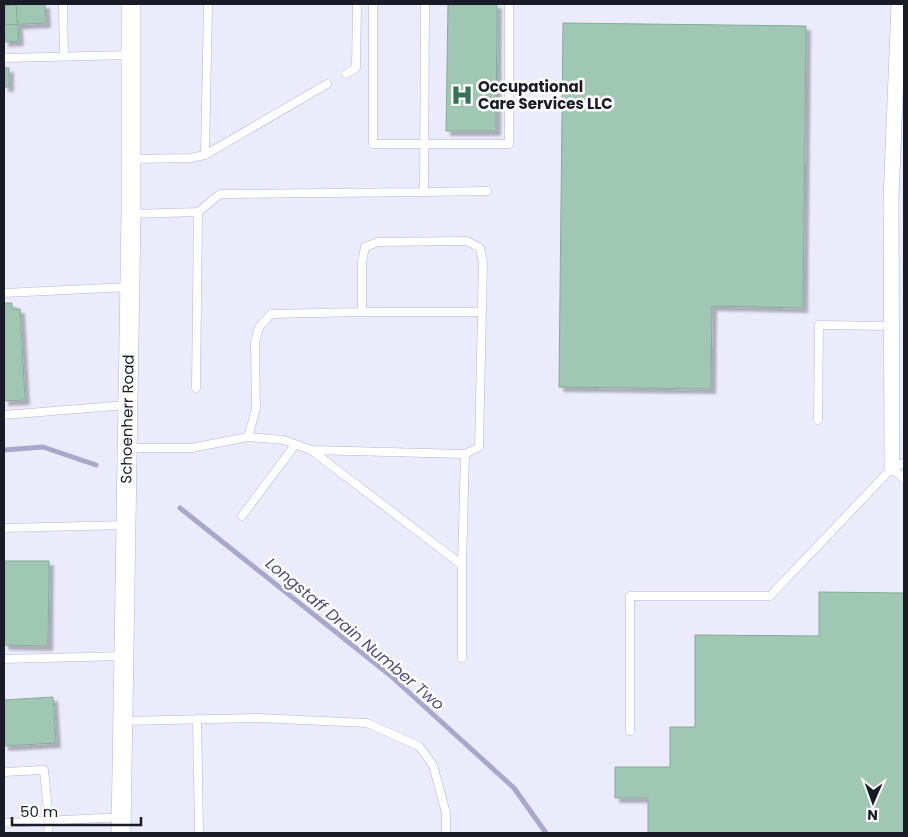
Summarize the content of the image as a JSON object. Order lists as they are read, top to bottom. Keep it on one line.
{"streets":{"street":["Schoenherr Road"]},"water":["Longstaff Drain Number Two"],"places":{"hospital":["Occupational Care Services LLC"]},"scale_bar":"50 m","north":"bottom"}
